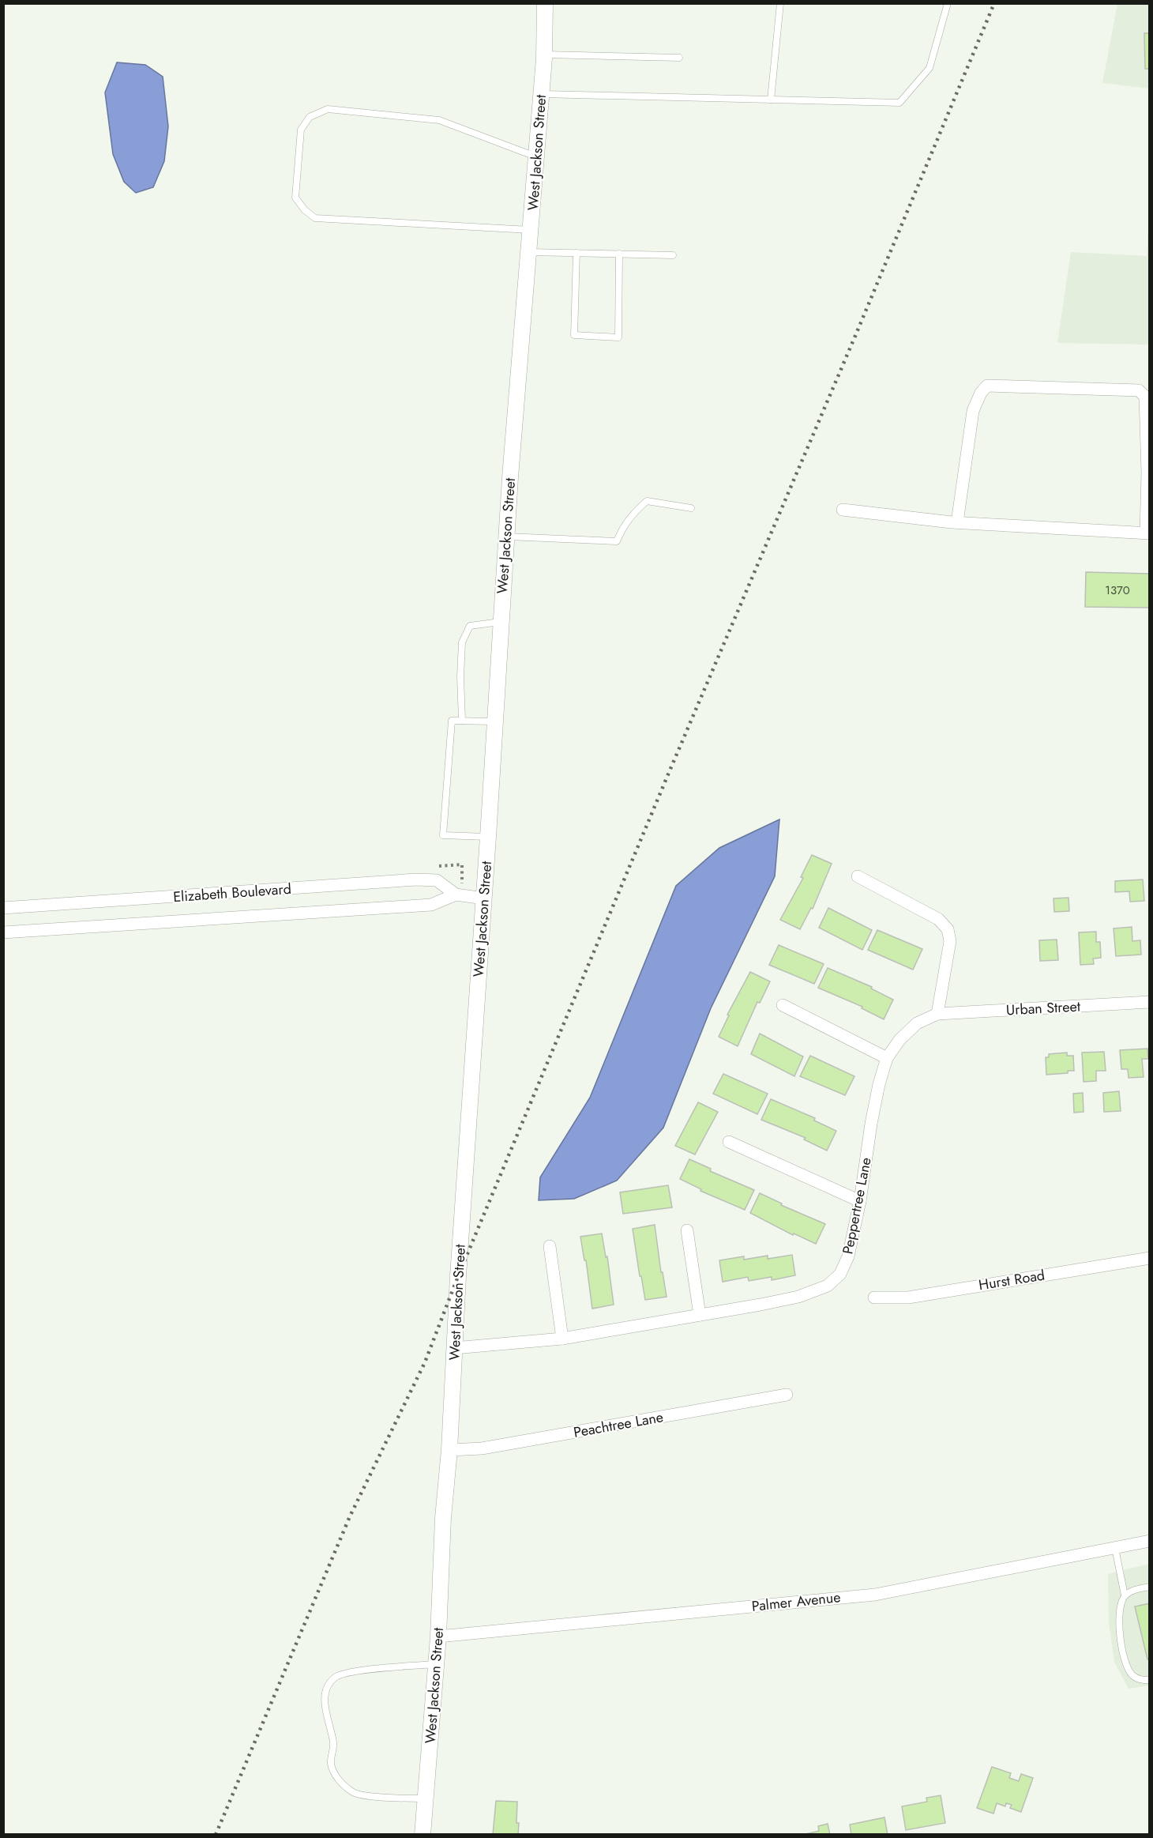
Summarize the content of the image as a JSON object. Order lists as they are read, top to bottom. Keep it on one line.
{"streets":{"street":["West Jackson Street","Elizabeth Boulevard","Urban Street","Peppertree Lane","Hurst Road","Peachtree Lane","Palmer Avenue"]},"crossings":[["West Jackson Street","Elizabeth Boulevard"],["West Jackson Street","Peppertree Lane"],["West Jackson Street","Peachtree Lane"],["West Jackson Street","Palmer Avenue"],["Urban Street","Peppertree Lane"]],"house_numbers":["1370"]}
